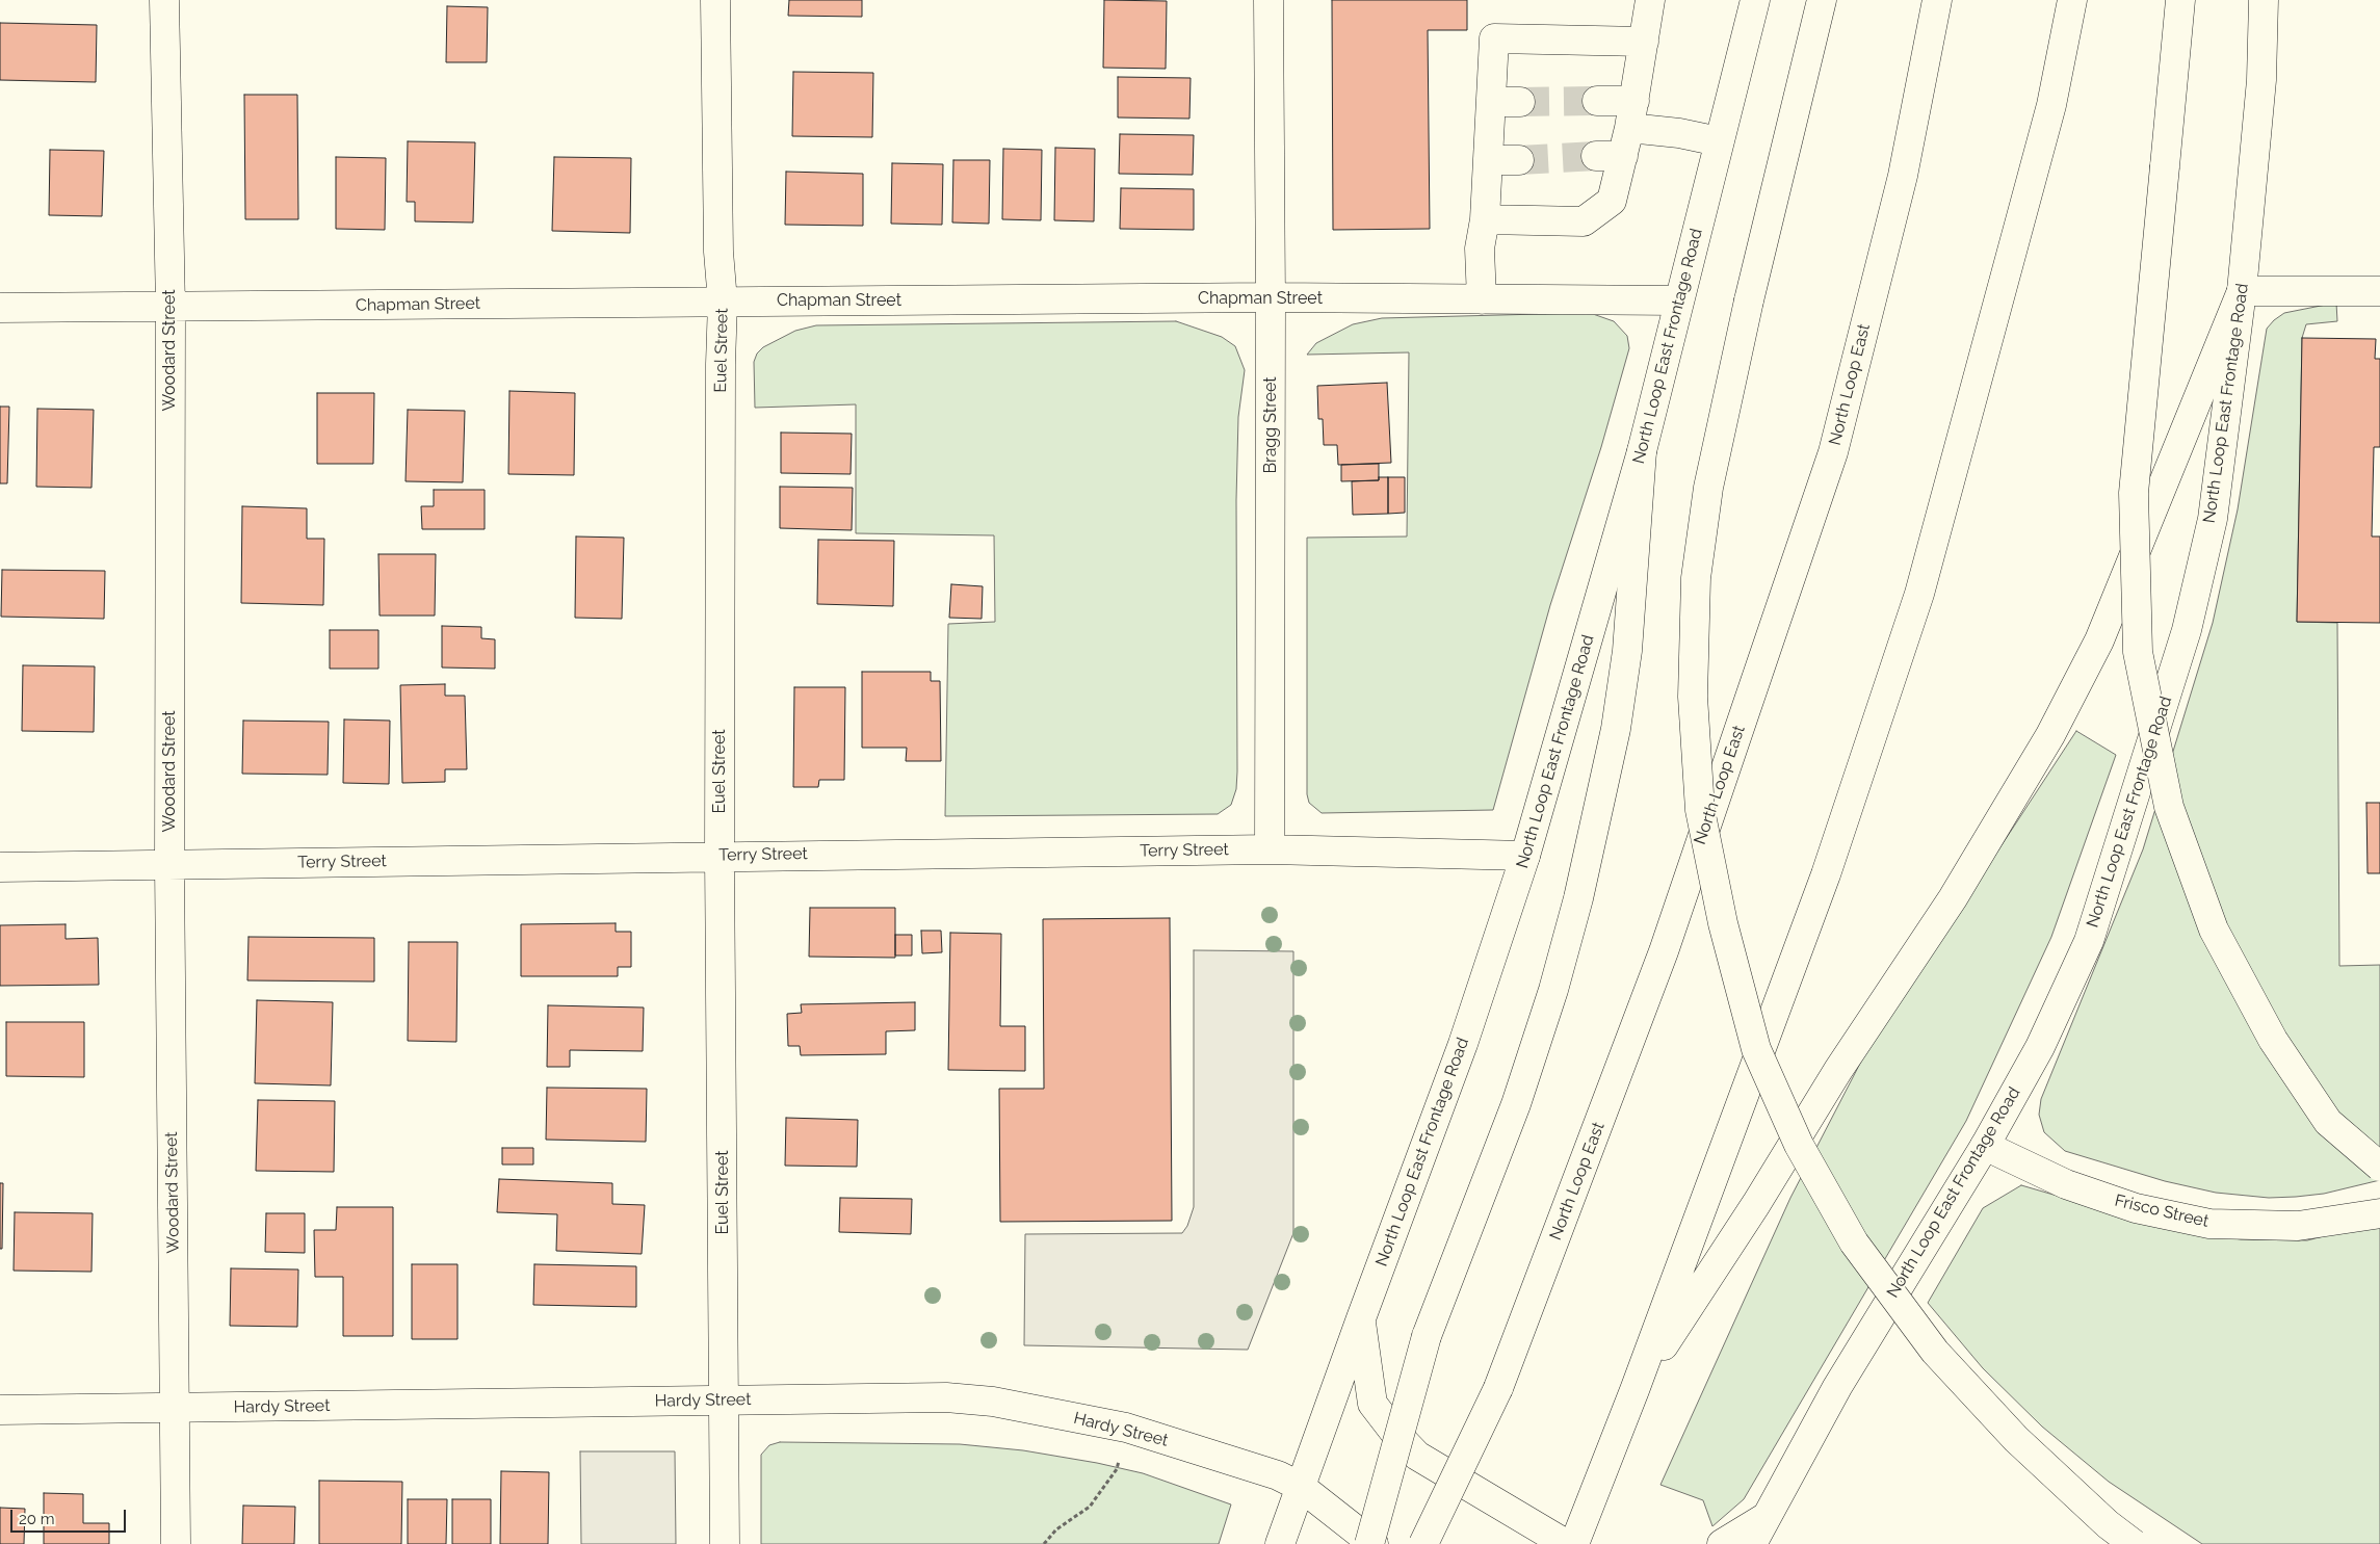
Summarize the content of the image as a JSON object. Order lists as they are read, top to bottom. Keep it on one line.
{"streets":{"main road":["Chapman Street","North Loop East Frontage Road","Woodard Street","Euel Street","North Loop East","Bragg Street","Terry Street","Frisco Street","Hardy Street"]},"crossings":[["Chapman Street","North Loop East Frontage Road"],["Chapman Street","Woodard Street"],["Chapman Street","Euel Street"],["Chapman Street","Bragg Street"],["North Loop East Frontage Road","Terry Street"],["North Loop East Frontage Road","Frisco Street"],["North Loop East Frontage Road","Hardy Street"],["Woodard Street","Terry Street"],["Woodard Street","Hardy Street"],["Euel Street","Terry Street"],["Euel Street","Hardy Street"],["Bragg Street","Terry Street"]],"scale_bar":"20 m"}
